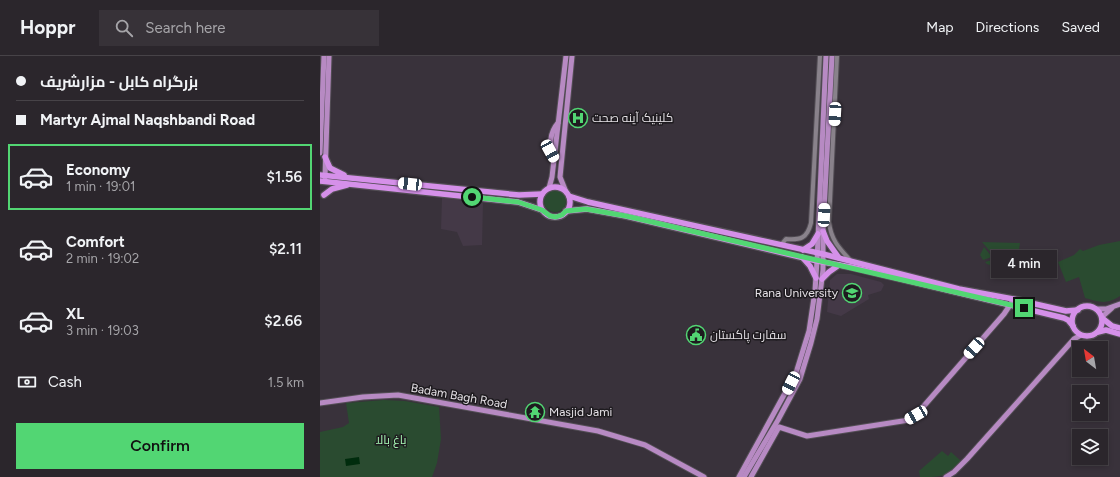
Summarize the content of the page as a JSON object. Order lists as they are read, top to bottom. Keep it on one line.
{"streets":{"main road":["Badam Bagh Road"]},"parks":["باغ بالا"],"places":{"hospital":["کلینیک آینه صحت"],"school or university":["Rana University"],"public building":["سفارت پاکستان"],"temple":["Masjid Jami"]},"north":"top left","page":{"header":"Hoppr","search":"Search here","nav":["Map","Directions","Saved"],"banner":["بزرگراه کابل - مزارشریف","Martyr Ajmal Naqshbandi Road"],"list":[{"name":"Economy","note":"1 min · 19:01","value":"$1.56"},{"name":"Comfort","note":"2 min · 19:02","value":"$2.11"},{"name":"XL","note":"3 min · 19:03","value":"$2.66"}],"bubble":"4 min","pay":["Cash","1.5 km"],"buttons":"Confirm"}}
